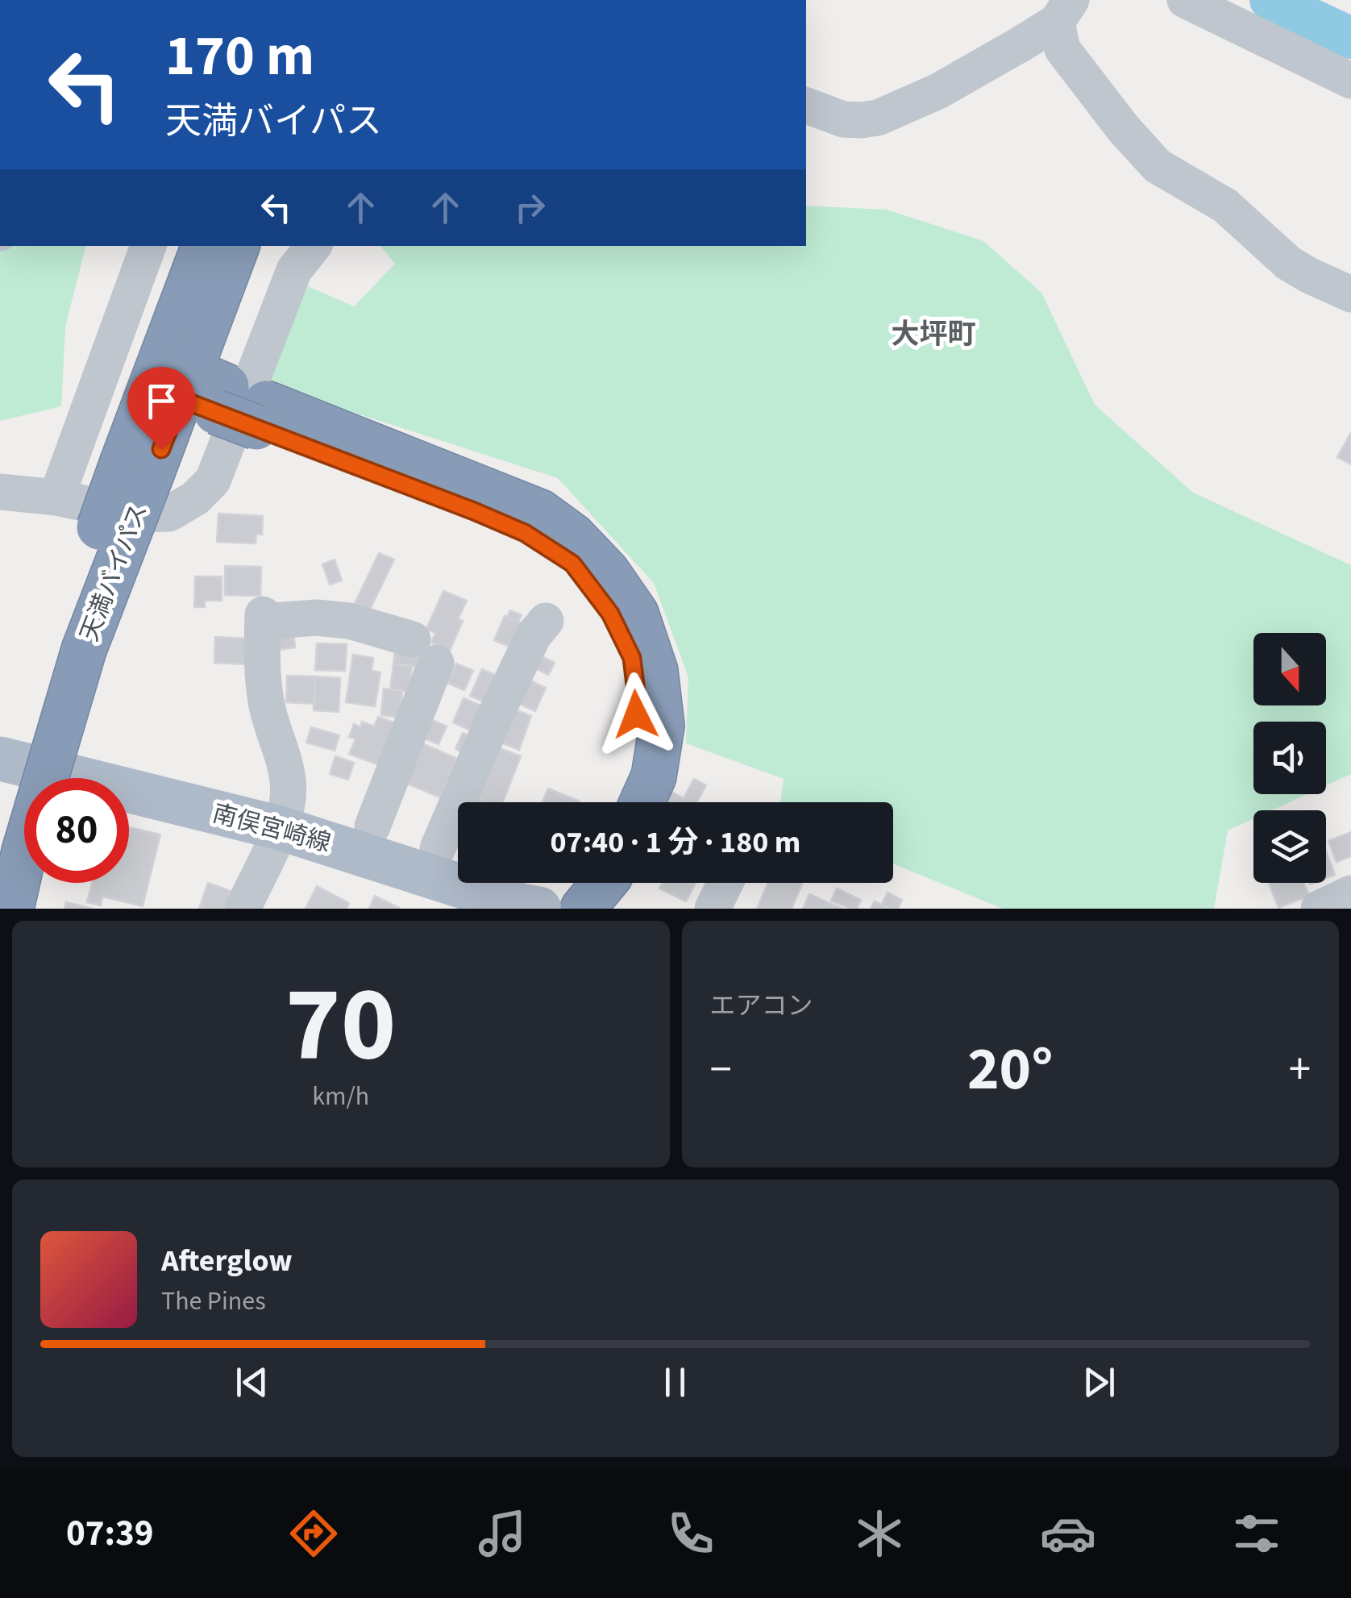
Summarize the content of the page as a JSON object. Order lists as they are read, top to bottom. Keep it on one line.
{"streets":{"highway":["天満バイパス"],"main road":["南俣宮崎線"]},"districts":["大坪町"],"north":"bottom","page":{"turn":["170 m","天満バイパス"],"limit":"80","trip":"07:40 · 1 分 · 180 m","tile":[["70","km/h"],"エアコン"],"heat":["−","20°","+"],"song":["Afterglow","The Pines"],"tabs":"07:39"}}
